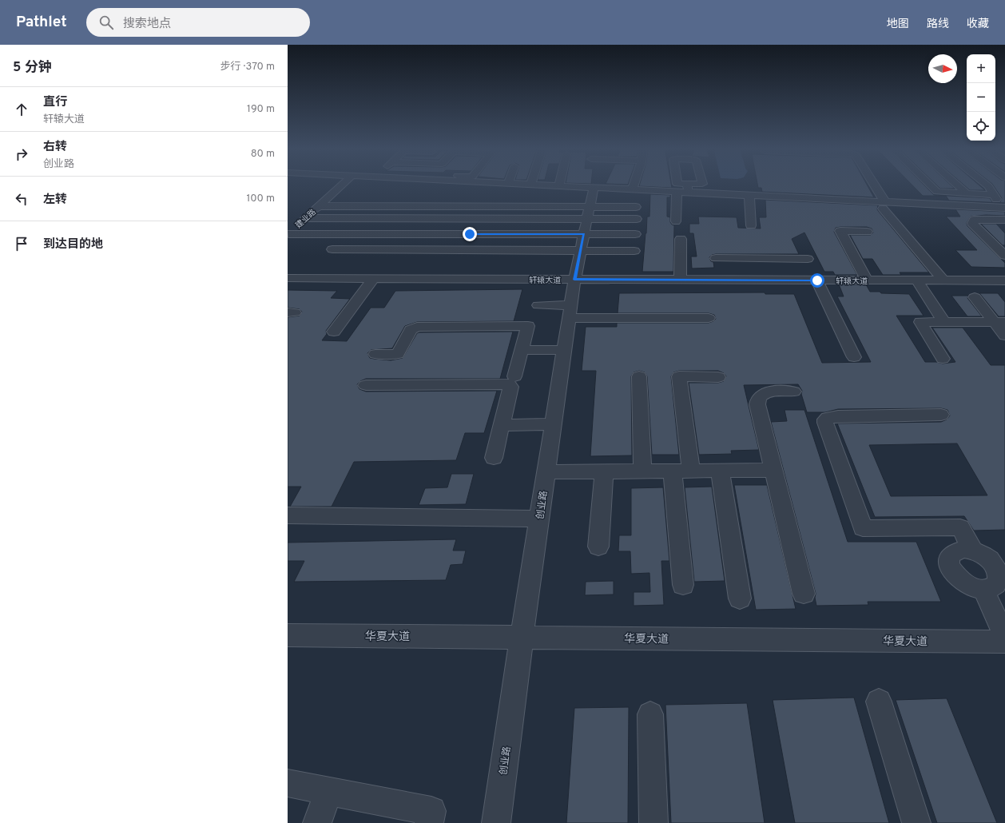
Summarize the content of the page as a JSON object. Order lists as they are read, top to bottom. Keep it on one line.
{"streets":{"street":["建业路","轩辕大道","创业路","华夏大道"]},"crossings":[["轩辕大道","创业路"],["创业路","华夏大道"]],"north":"right","page":{"header":"Pathlet","search":"搜索地点","nav":["地图","路线","收藏"],"heading":["5 分钟","步行 · 370 m"],"map_buttons":["+","−"],"list":[["直行","轩辕大道","190 m"],["右转","创业路","80 m"],["左转","100 m"],"到达目的地"]}}
